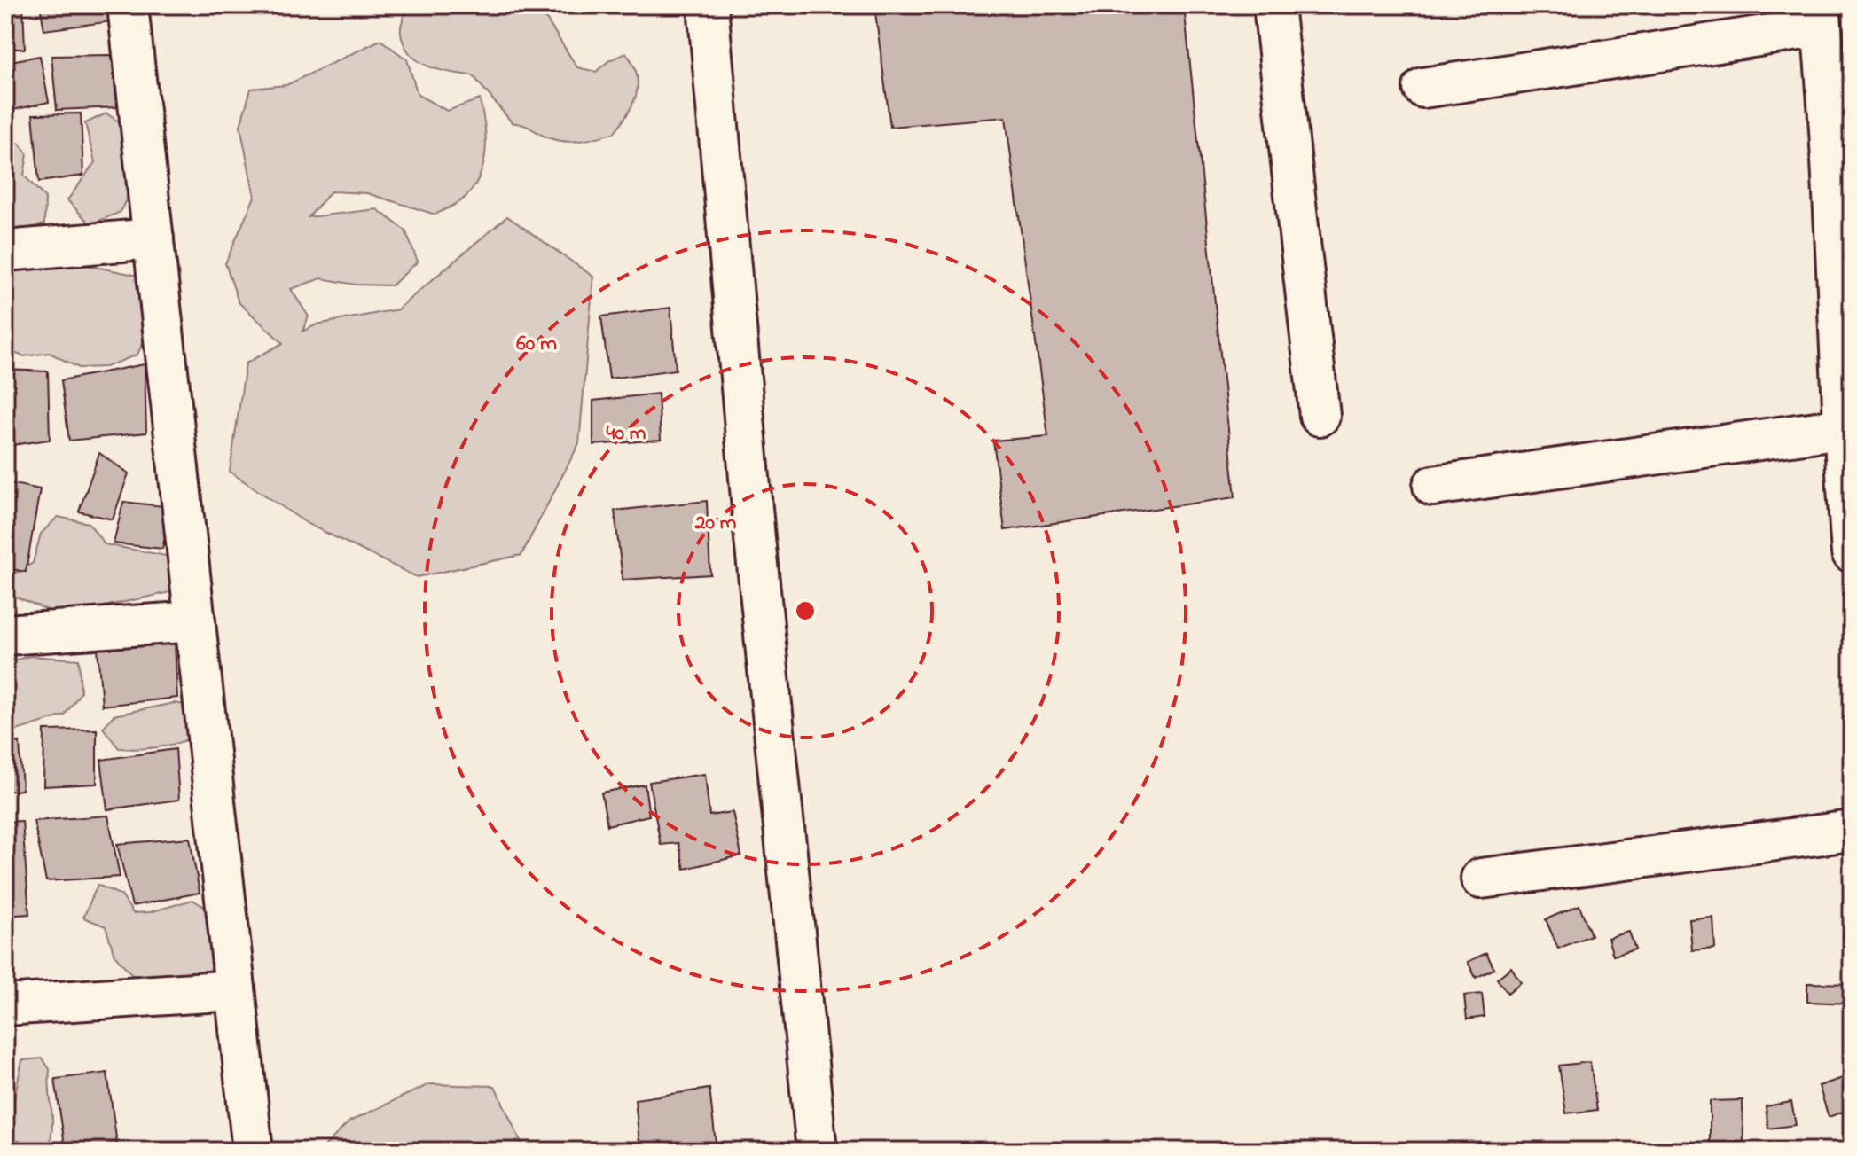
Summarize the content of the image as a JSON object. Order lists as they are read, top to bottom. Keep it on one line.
{"rings":["60 m","40 m","20 m"]}
